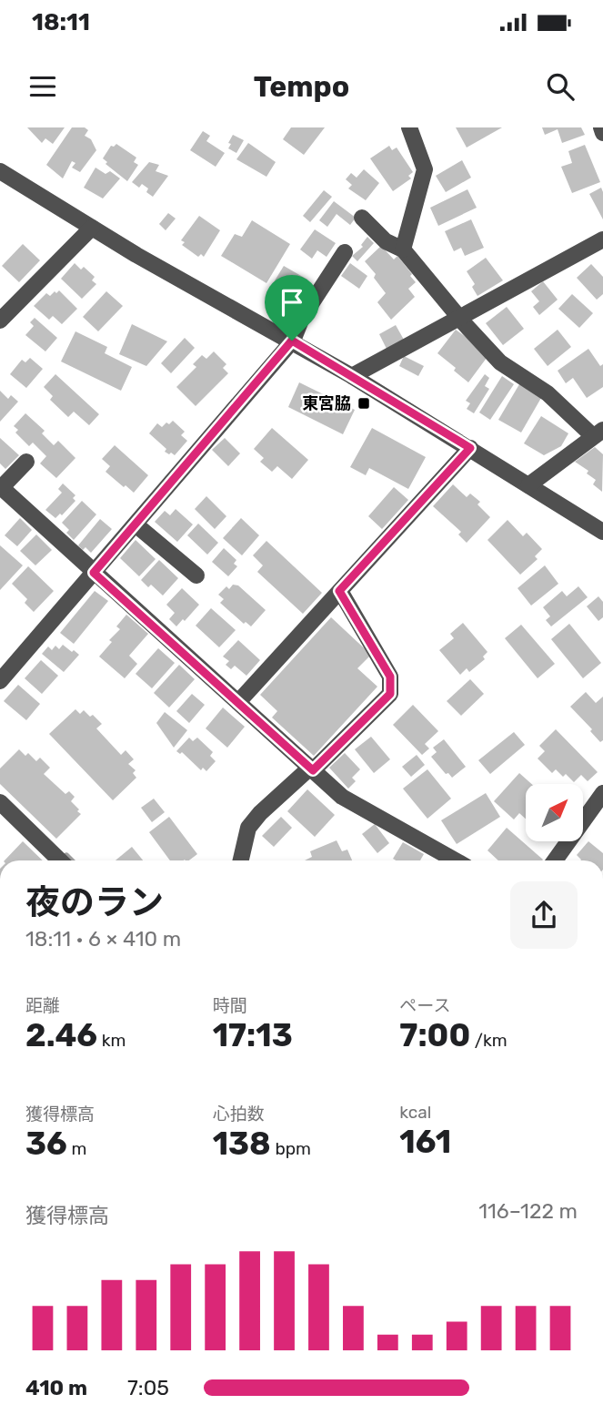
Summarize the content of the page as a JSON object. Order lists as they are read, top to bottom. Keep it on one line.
{"places":{"transit":["東宮脇"]},"north":"top right","page":{"status":"18:11","header":"Tempo","heading":["夜のラン","18:11 · 6 × 410 m"],"stats":[["距離","2.46 km"],["時間","17:13"],["ペース","7:00 /km"],["獲得標高","36 m"],["心拍数","138 bpm"],["kcal","161"]],"chart":["獲得標高","116–122 m"],"list":[{"name":"410 m","note":"7:05"}]}}
